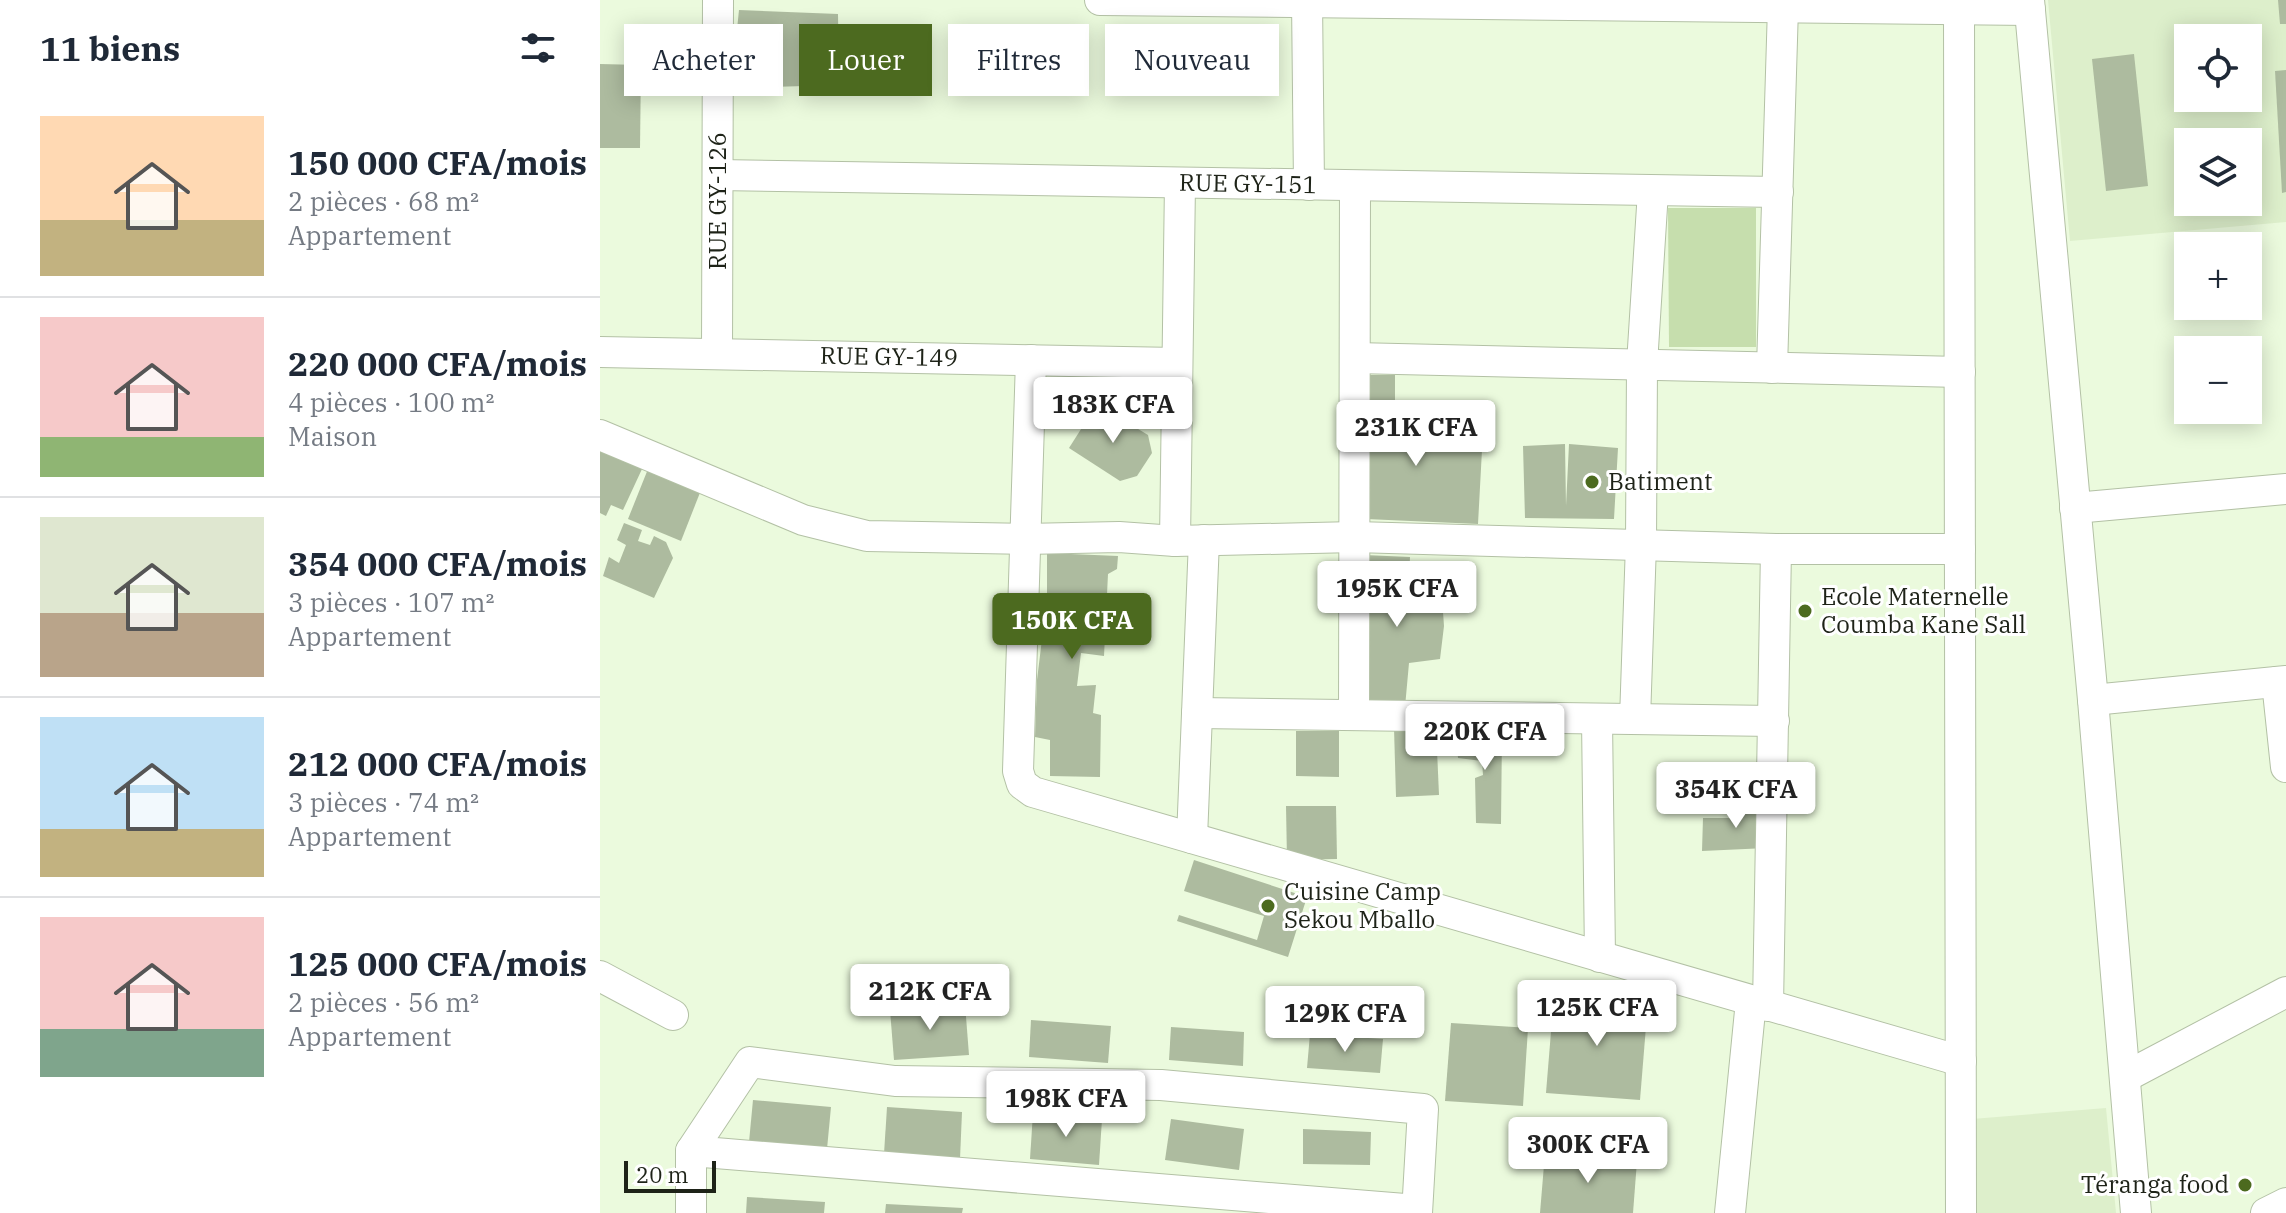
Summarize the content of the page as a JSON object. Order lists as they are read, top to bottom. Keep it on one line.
{"streets":{"street":["RUE GY-151","RUE GY-126","RUE GY-149"]},"crossings":[["RUE GY-151","RUE GY-126"],["RUE GY-126","RUE GY-149"]],"places":["Batiment","Ecole Maternelle Coumba Kane Sall","Cuisine Camp Sekou Mballo","Téranga food"],"scale_bar":"20 m","page":{"heading":"11 biens","map_buttons":["+","−"],"chip":["Acheter","Louer","Filtres","Nouveau"],"list":[{"name":"150 000 CFA/mois","note":"2 pièces · 68 m² · Appartement"},{"name":"220 000 CFA/mois","note":"4 pièces · 100 m² · Maison"},{"name":"354 000 CFA/mois","note":"3 pièces · 107 m² · Appartement"},{"name":"212 000 CFA/mois","note":"3 pièces · 74 m² · Appartement"},{"name":"125 000 CFA/mois","note":"2 pièces · 56 m² · Appartement"}],"price":["183K CFA","231K CFA","195K CFA","150K CFA","220K CFA","354K CFA","212K CFA","125K CFA","129K CFA","198K CFA","300K CFA"],"scale":"20 m"}}
